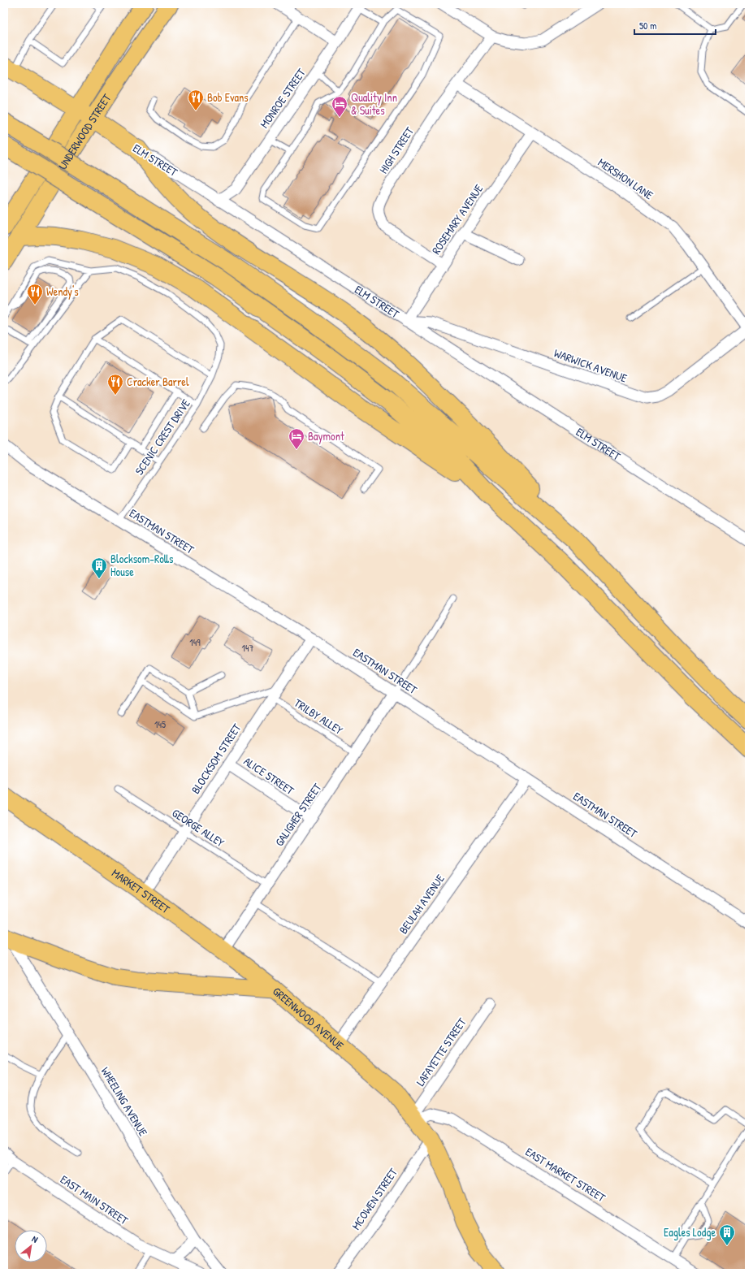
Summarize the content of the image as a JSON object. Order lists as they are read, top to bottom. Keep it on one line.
{"streets":{"main road":["UNDERWOOD STREET","ELM STREET","MARKET STREET","GREENWOOD AVENUE"],"street":["MONROE STREET","HIGH STREET","MERSHON LANE","ROSEMARY AVENUE","WARWICK AVENUE","EASTMAN STREET","BLOCKSOM STREET","ALICE STREET","GALIGHER STREET","BEULAH AVENUE","LAFAYETTE STREET","WHEELING AVENUE","EAST MARKET STREET","MCOWEN STREET","EAST MAIN STREET"],"lane":["SCENIC CREST DRIVE","TRILBY ALLEY","GEORGE ALLEY"]},"crossings":[["MONROE STREET","ELM STREET"],["UNDERWOOD STREET","ELM STREET"],["HIGH STREET","MERSHON LANE"],["HIGH STREET","ROSEMARY AVENUE"],["ELM STREET","ROSEMARY AVENUE"],["ELM STREET","WARWICK AVENUE"],["MERSHON LANE","ROSEMARY AVENUE"],["MERSHON LANE","WARWICK AVENUE"],["ROSEMARY AVENUE","WARWICK AVENUE"],["SCENIC CREST DRIVE","EASTMAN STREET"],["EASTMAN STREET","BLOCKSOM STREET"],["EASTMAN STREET","GALIGHER STREET"],["EASTMAN STREET","BEULAH AVENUE"],["TRILBY ALLEY","BLOCKSOM STREET"],["TRILBY ALLEY","GALIGHER STREET"],["BLOCKSOM STREET","ALICE STREET"],["BLOCKSOM STREET","GEORGE ALLEY"],["BLOCKSOM STREET","MARKET STREET"],["ALICE STREET","GALIGHER STREET"],["GALIGHER STREET","GEORGE ALLEY"],["GALIGHER STREET","MARKET STREET"],["MARKET STREET","GREENWOOD AVENUE"],["BEULAH AVENUE","GREENWOOD AVENUE"],["GREENWOOD AVENUE","LAFAYETTE STREET"],["GREENWOOD AVENUE","WHEELING AVENUE"],["GREENWOOD AVENUE","EAST MARKET STREET"],["GREENWOOD AVENUE","MCOWEN STREET"],["LAFAYETTE STREET","EAST MARKET STREET"]],"places":{"restaurant":["Bob Evans","Wendy's","Cracker Barrel"],"hotel":["Quality Inn & Suites","Baymont"],"building":["Blocksom-Rolls House","Eagles Lodge"]},"house_numbers":["149","147","145"],"scale_bar":"50 m","north":"top right"}
